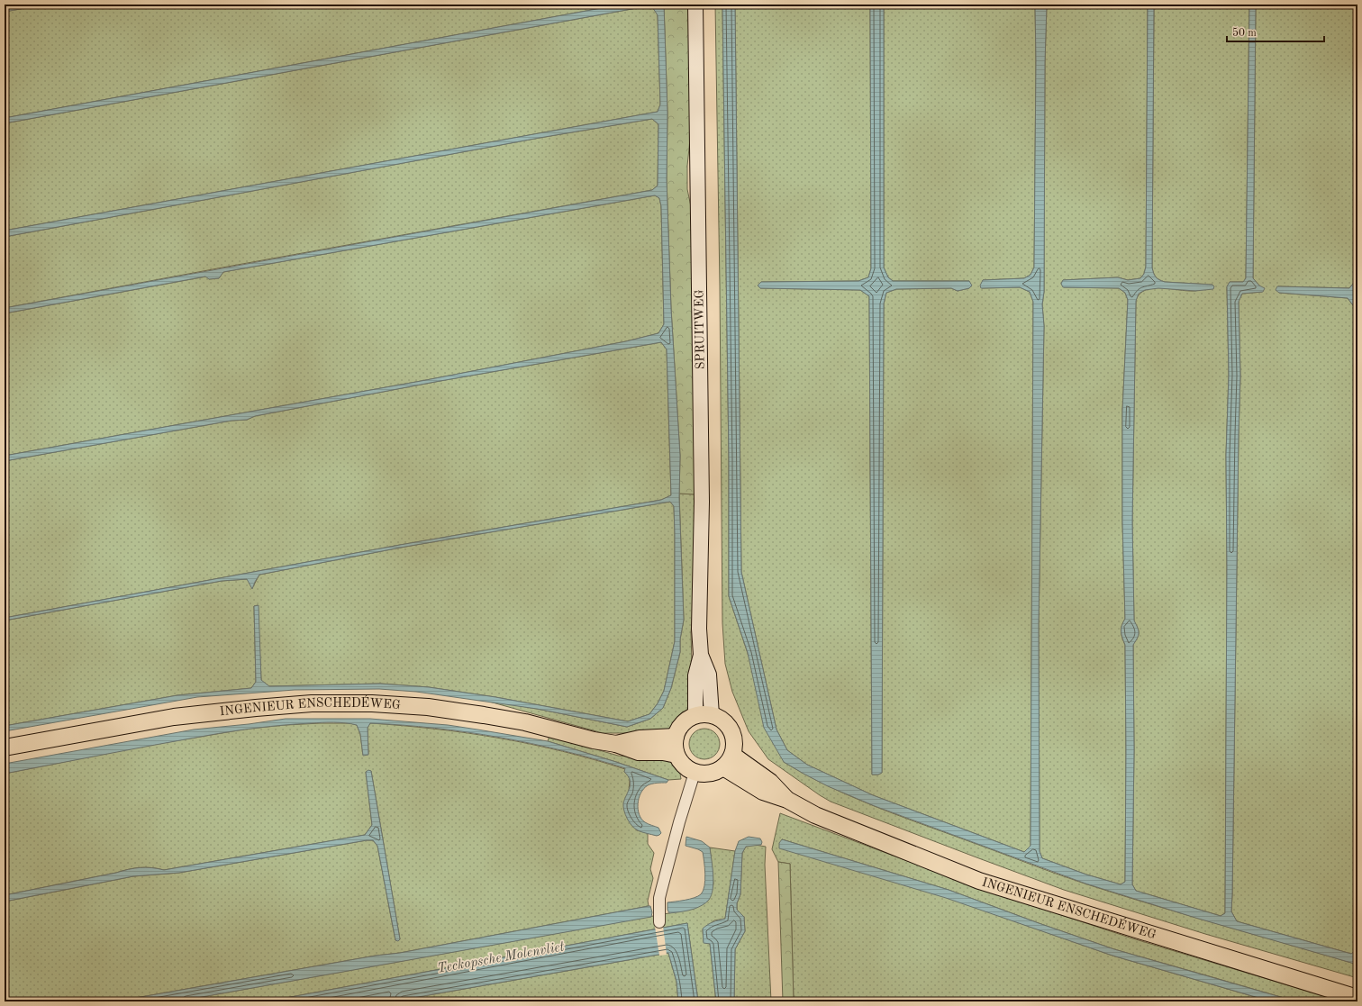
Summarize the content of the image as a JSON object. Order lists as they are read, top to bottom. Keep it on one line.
{"streets":{"main road":["SPRUITWEG","INGENIEUR ENSCHEDÉWEG"]},"crossings":[["SPRUITWEG","INGENIEUR ENSCHEDÉWEG"]],"water":["Teckopsche Molenvliet"],"scale_bar":"50 m"}
